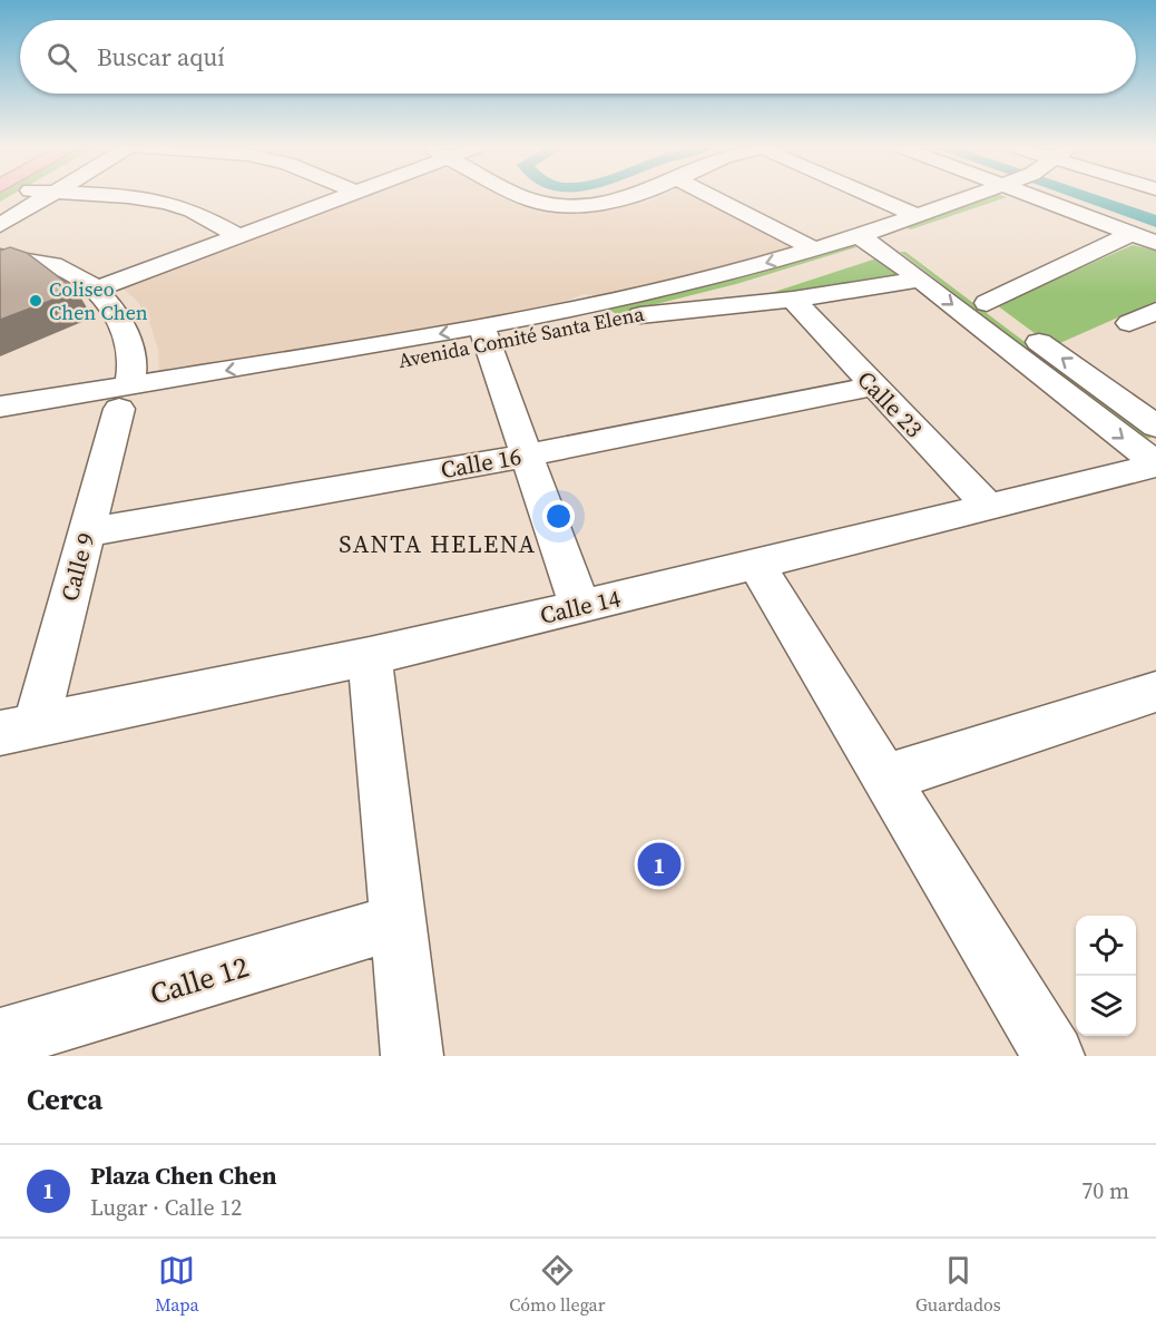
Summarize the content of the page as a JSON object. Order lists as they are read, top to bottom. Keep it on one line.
{"streets":{"street":["Avenida Comité Santa Elena","Calle 23","Calle 16","Calle 9","Calle 14","Calle 12"]},"crossings":[["Avenida Comité Santa Elena","Calle 9"],["Calle 23","Calle 16"],["Calle 23","Calle 14"],["Calle 16","Calle 9"],["Calle 9","Calle 14"]],"districts":["SANTA HELENA"],"places":["Coliseo Chen Chen"],"page":{"search":"Buscar aquí","pins":"1","heading":"Cerca","list":[{"mark":"1","name":"Plaza Chen Chen","note":"Lugar · Calle 12","value":"70 m"}],"nav":["Mapa","Cómo llegar","Guardados"]}}
